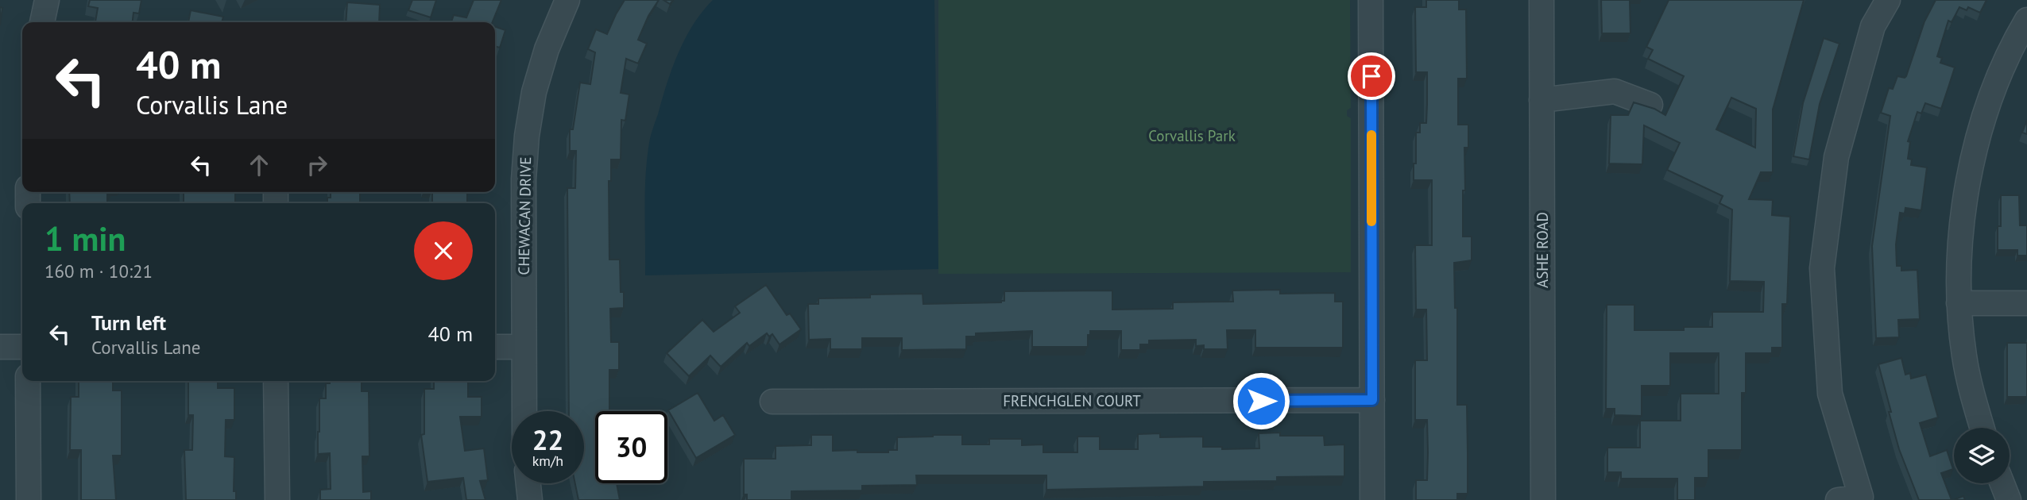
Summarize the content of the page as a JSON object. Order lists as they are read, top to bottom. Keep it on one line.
{"streets":{"street":["CHEWACAN DRIVE","ASHE ROAD","FRENCHGLEN COURT"]},"parks":["Corvallis Park"],"page":{"turn":["40 m","Corvallis Lane"],"heading":["1 min","160 m · 10:21"],"list":[{"name":"Turn left","note":"Corvallis Lane","value":"40 m"}],"speed":"22 km/h","limit":"30"}}
